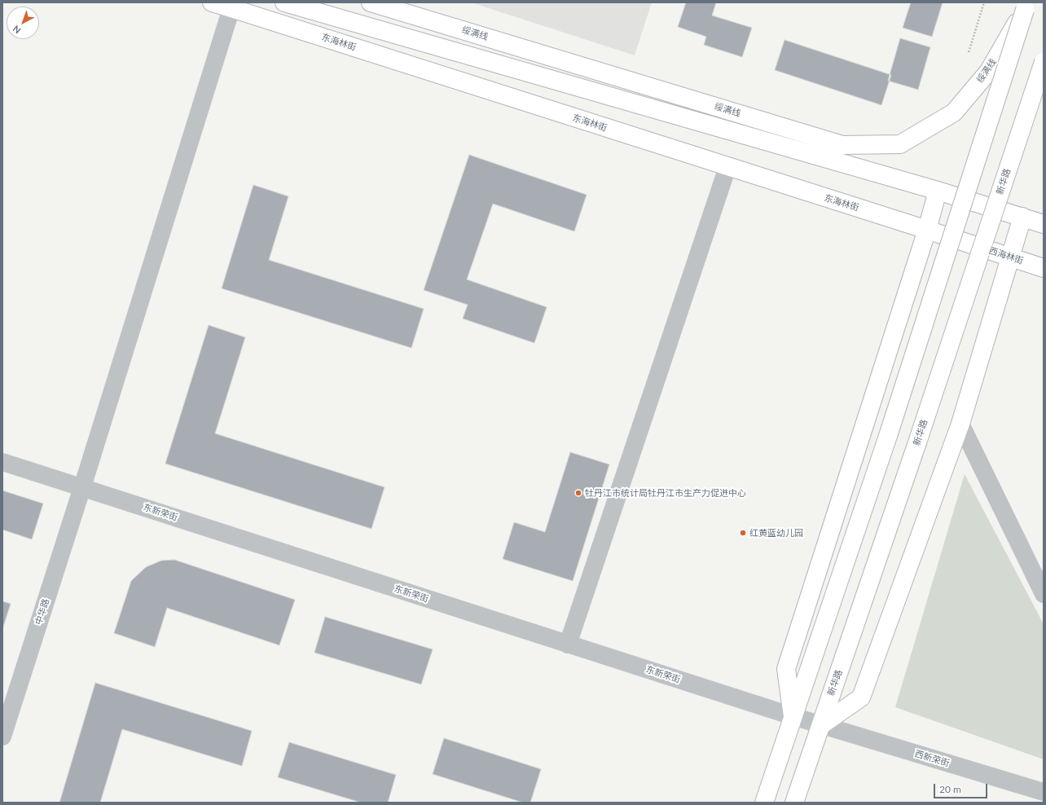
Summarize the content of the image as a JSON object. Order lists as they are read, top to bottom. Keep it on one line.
{"streets":{"main road":["绥满线","东海林街","新华路","西海林街"],"street":["东新荣街","中华路","西新荣街"]},"crossings":[["东海林街","西海林街"],["东海林街","中华路"],["新华路","东新荣街"],["新华路","西新荣街"],["东新荣街","中华路"],["东新荣街","西新荣街"]],"places":["牡丹江市统计局牡丹江市生产力促进中心","红黄蓝幼儿园"],"scale_bar":"20 m","north":"bottom left"}
